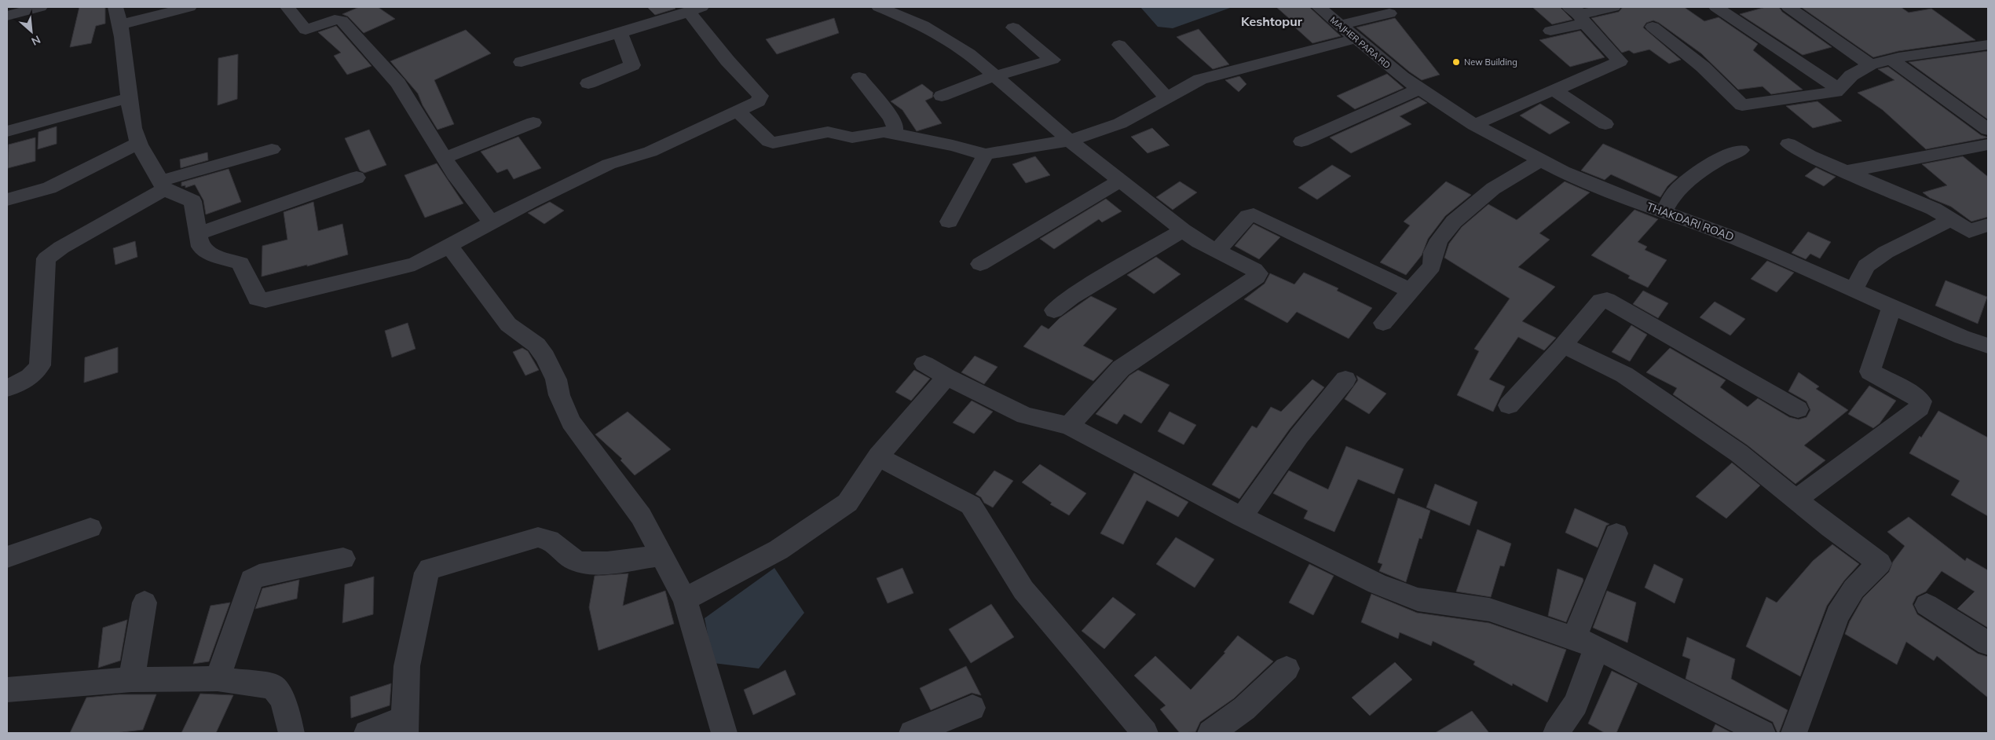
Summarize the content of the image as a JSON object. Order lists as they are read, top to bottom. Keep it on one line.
{"streets":{"street":["MAJHER PARA RD","THAKDARI ROAD"]},"crossings":[["MAJHER PARA RD","THAKDARI ROAD"]],"districts":["Keshtopur"],"places":["New Building"],"north":"bottom right"}
